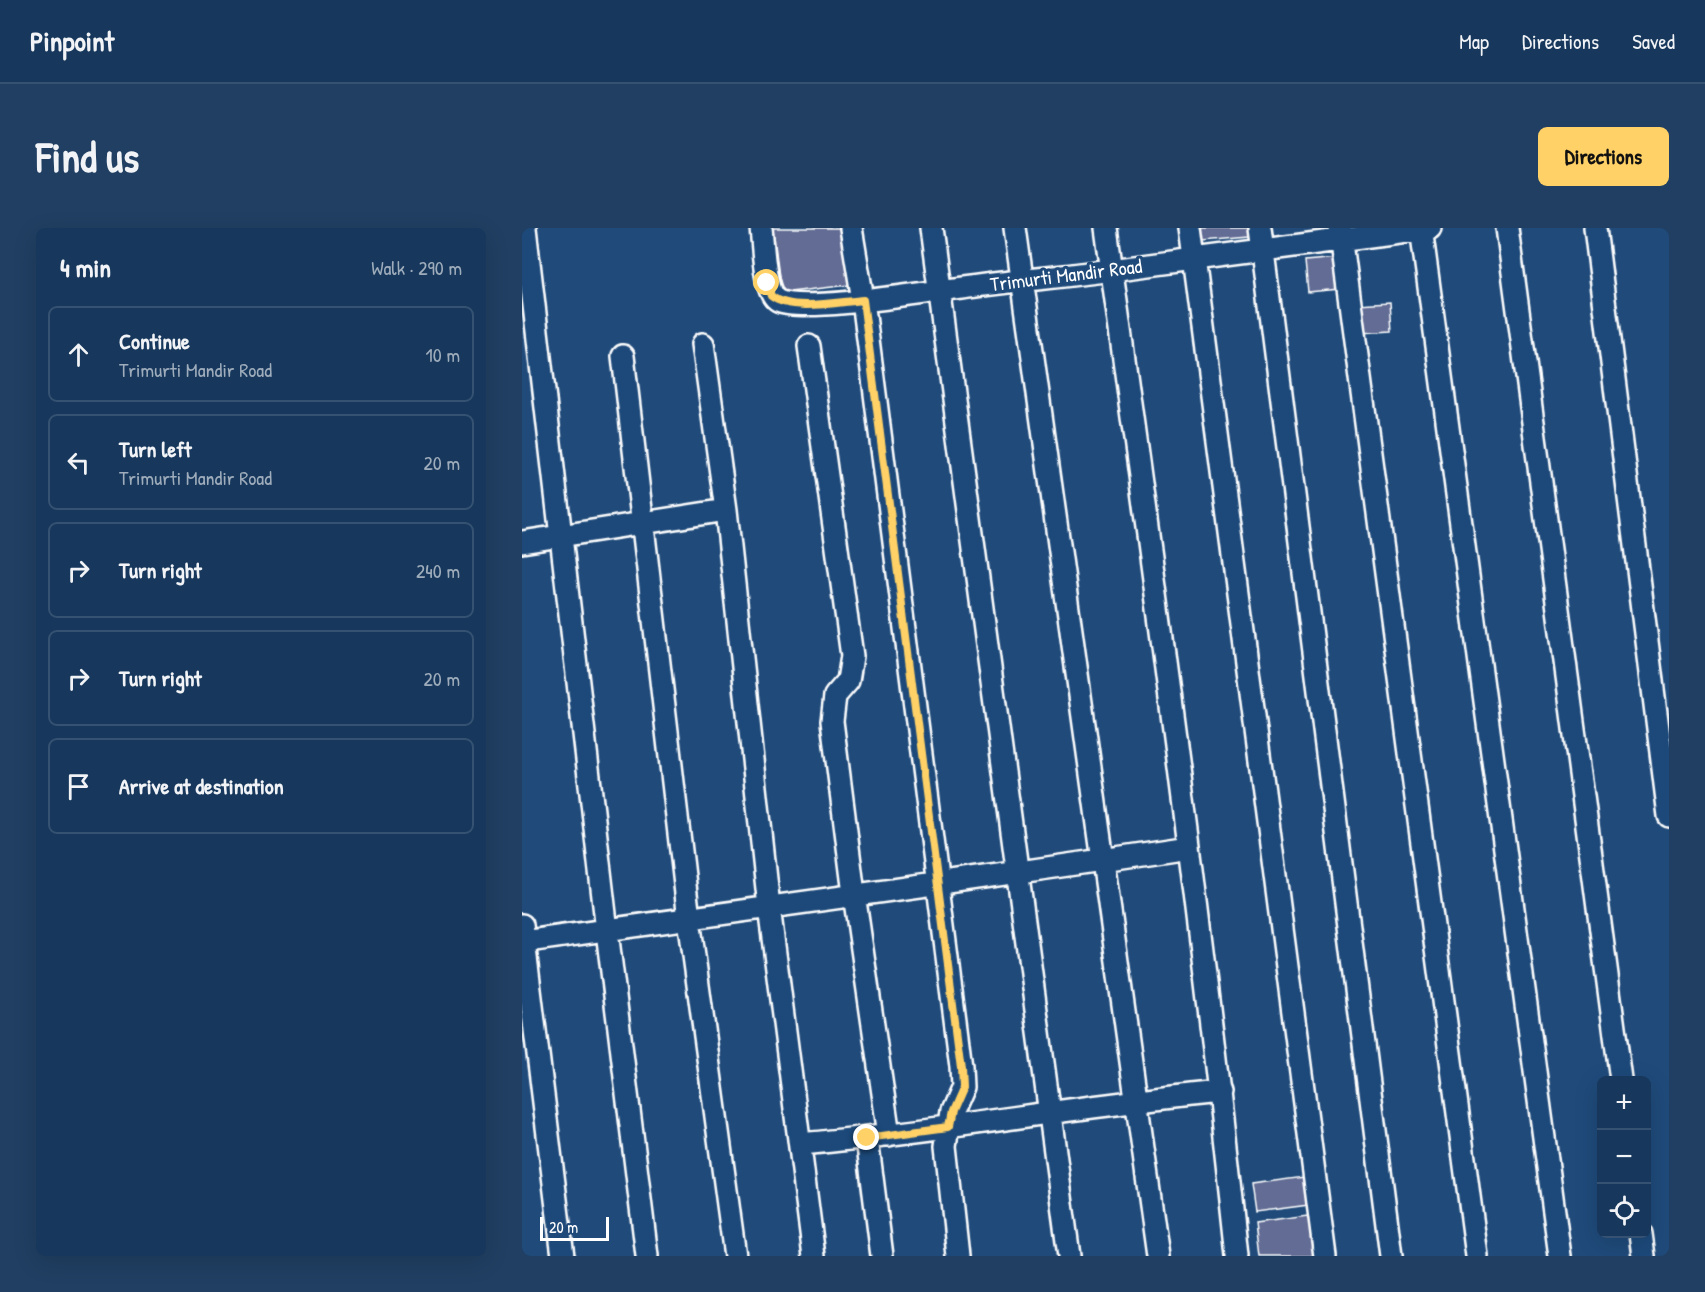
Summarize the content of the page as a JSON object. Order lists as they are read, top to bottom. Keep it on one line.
{"streets":{"street":["Trimurti Mandir Road"]},"scale_bar":"20 m","page":{"header":"Pinpoint","nav":["Map","Directions","Saved"],"buttons":"Directions","title":"Find us","heading":["4 min","Walk · 290 m"],"list":[["Continue","Trimurti Mandir Road","10 m"],["Turn left","Trimurti Mandir Road","20 m"],["Turn right","240 m"],["Turn right","20 m"],"Arrive at destination"],"map_buttons":["+","−"],"scale":"20 m"}}
